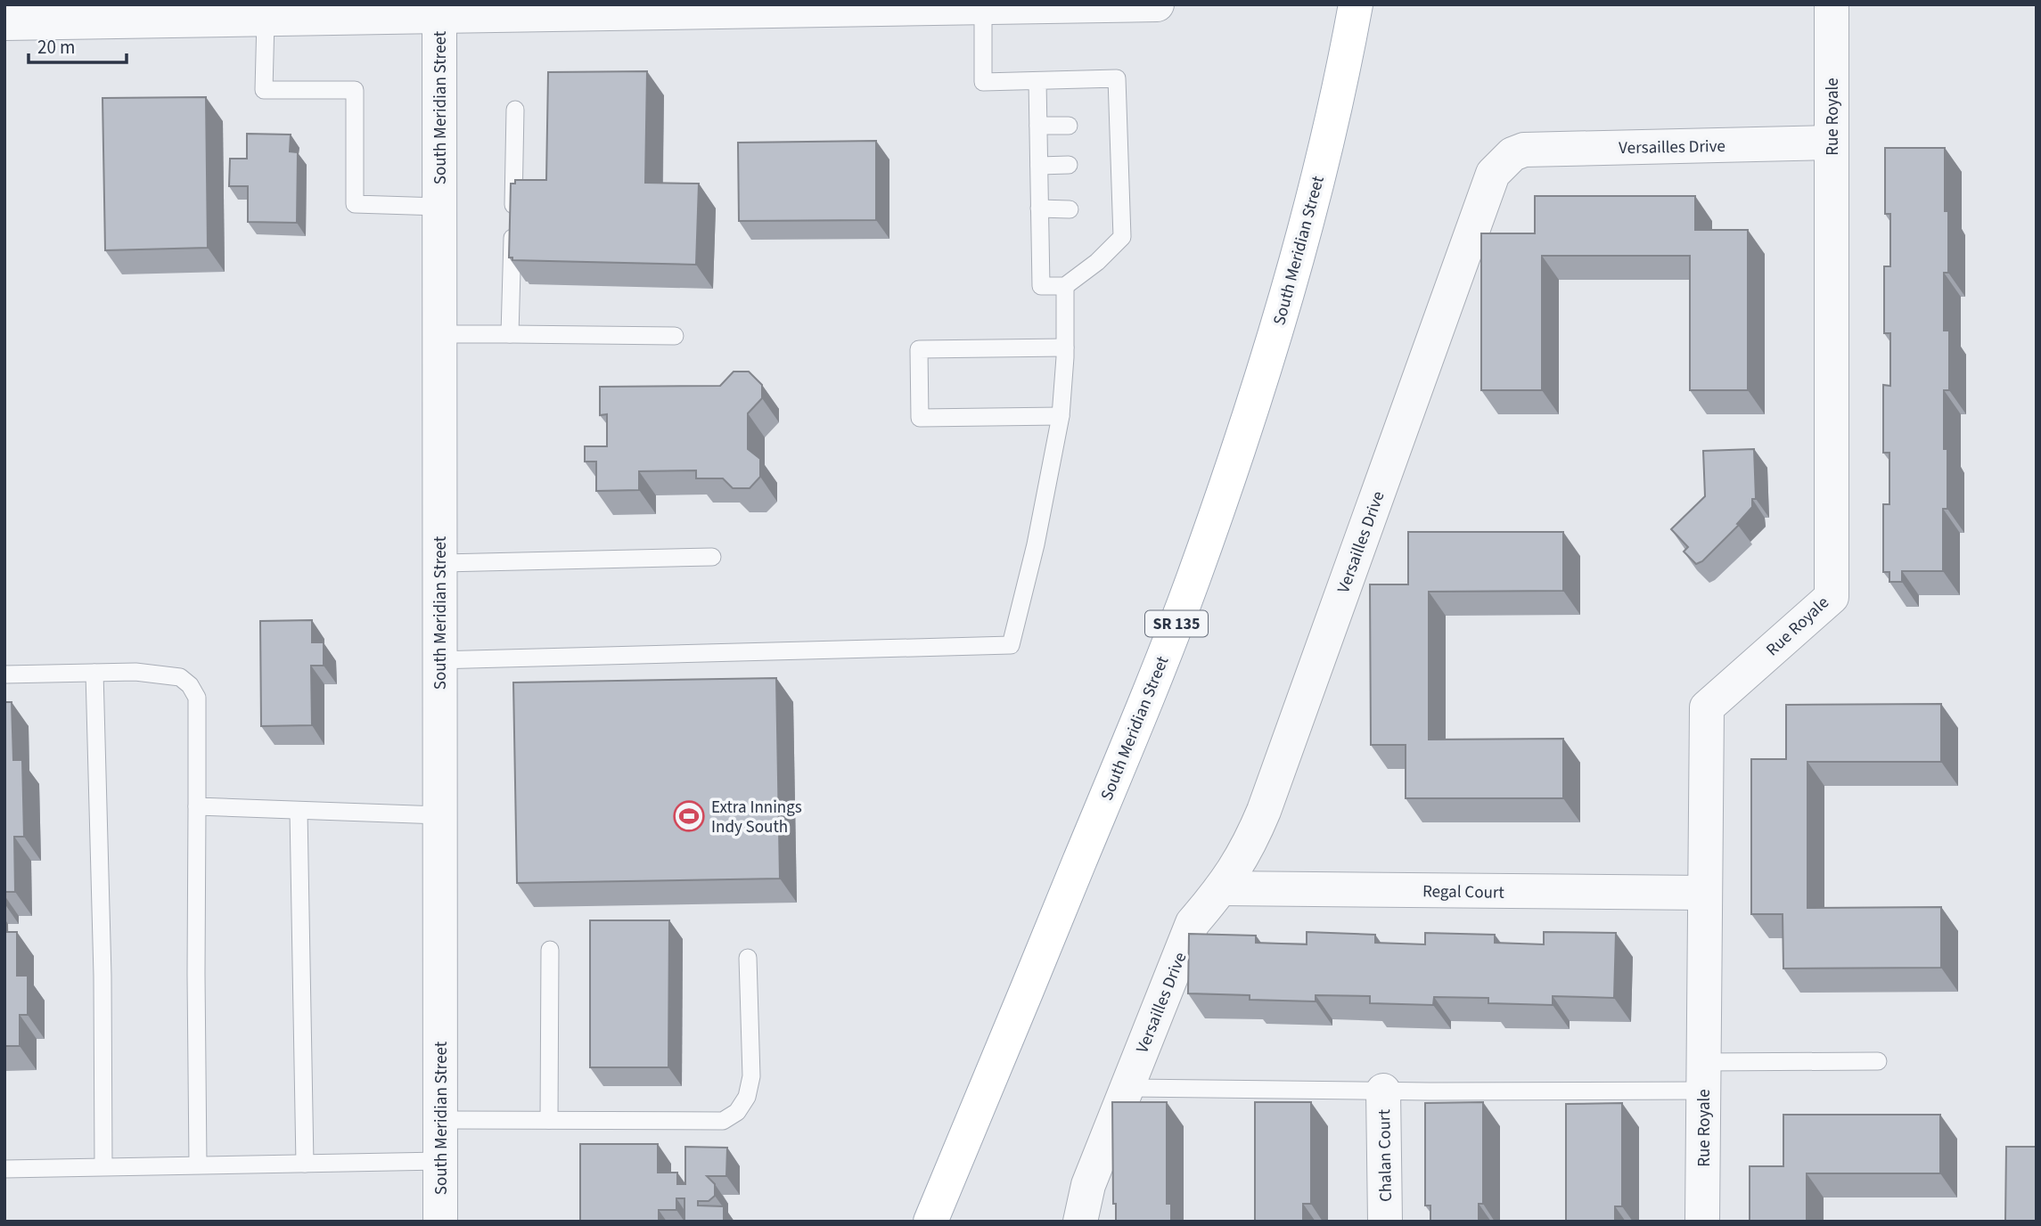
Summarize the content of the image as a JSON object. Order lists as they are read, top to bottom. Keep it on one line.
{"streets":{"main road":["South Meridian Street","SR 135"],"street":["Rue Royale","Versailles Drive","Regal Court","Chalan Court"]},"crossings":[["Rue Royale","Versailles Drive"],["Rue Royale","Regal Court"],["Versailles Drive","Regal Court"]],"places":{"sports":["Extra Innings Indy South"]},"scale_bar":"20 m"}
